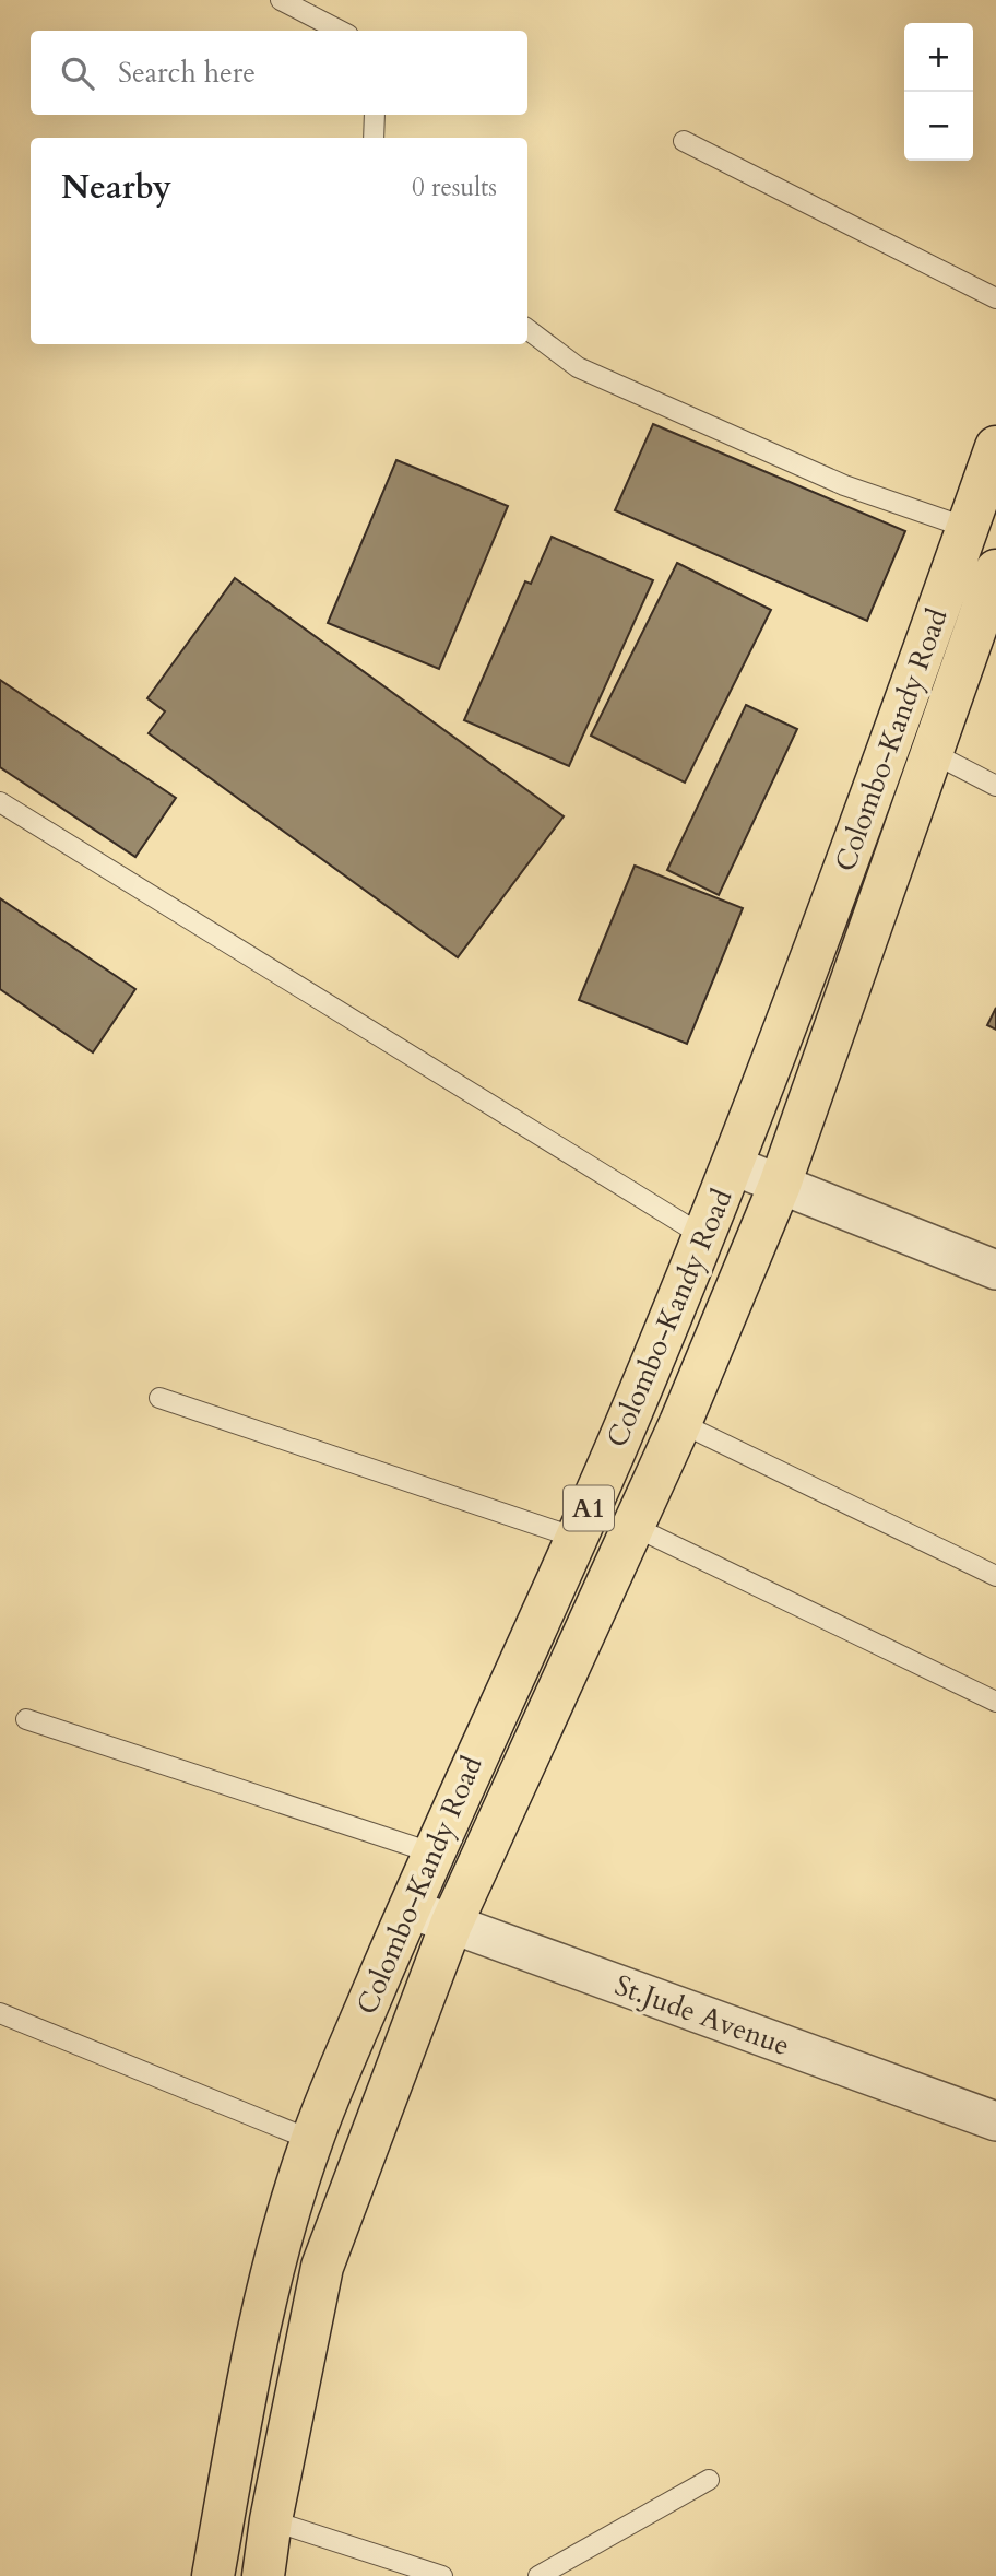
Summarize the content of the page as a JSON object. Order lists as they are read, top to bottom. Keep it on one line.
{"streets":{"highway":["Colombo-Kandy Road","A1"],"street":["St.Jude Avenue"]},"crossings":[["Colombo-Kandy Road","St.Jude Avenue"]],"page":{"map_buttons":["+","−"],"search":"Search here","heading":["Nearby","0 results"]}}
